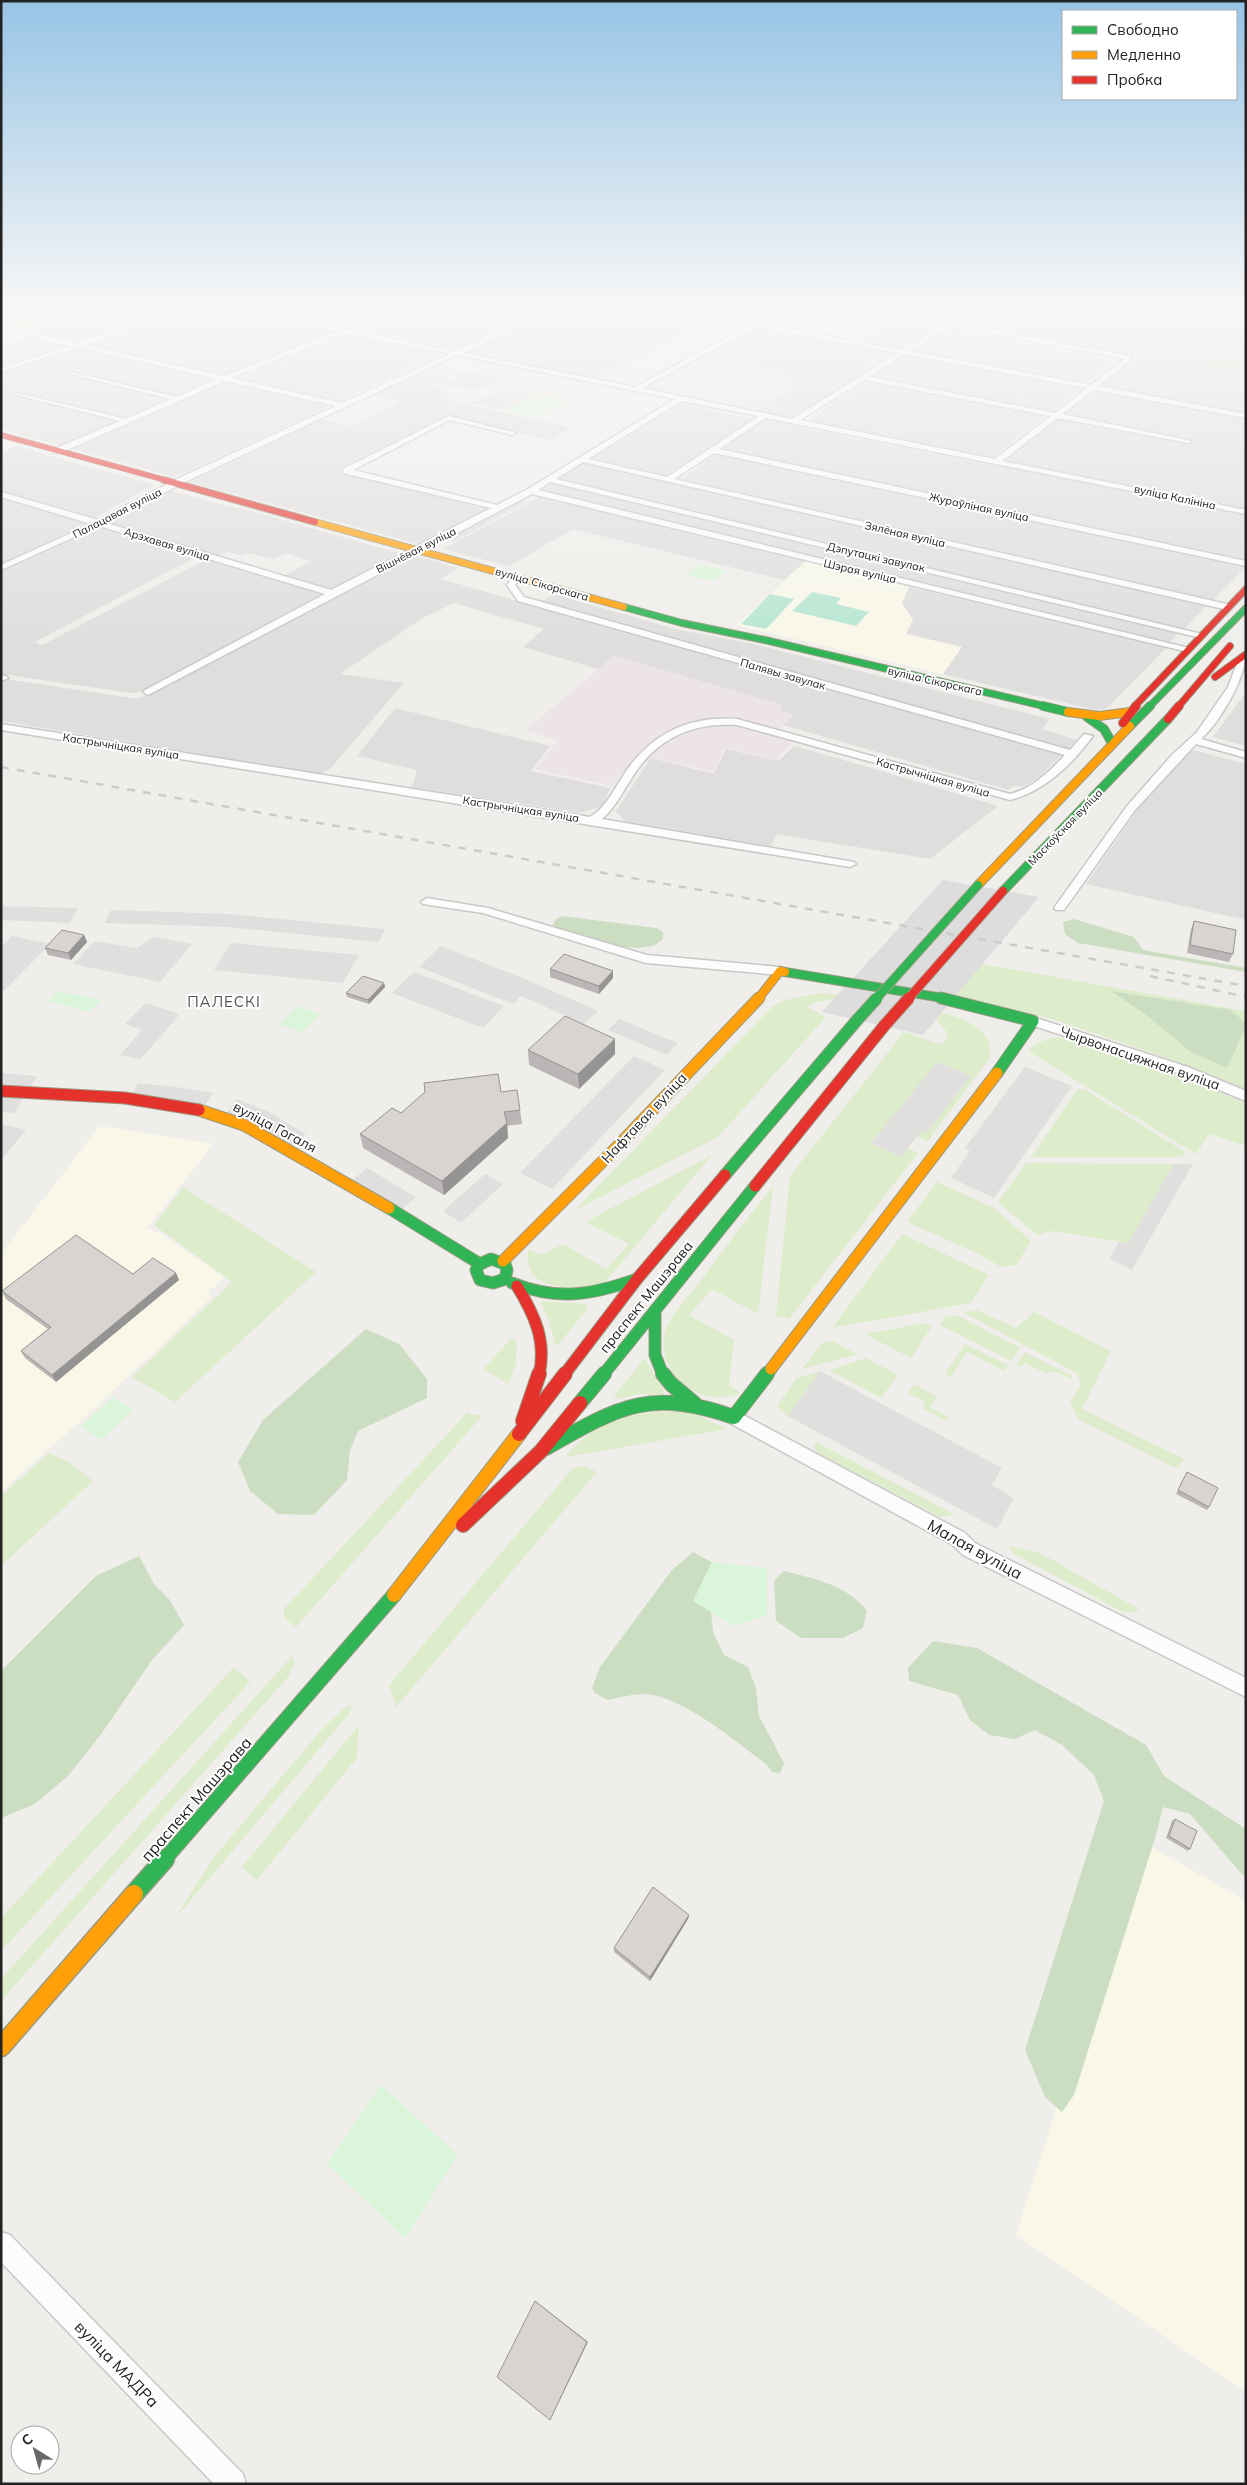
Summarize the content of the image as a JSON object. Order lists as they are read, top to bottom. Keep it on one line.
{"streets":{"street":["вуліца Калініна","Жураўліная вуліца","Палацавая вуліца","Зялёная вуліца","Арэхавая вуліца","Вішнёвая вуліца","Дэпутацкі завулак","Шэрая вуліца","вуліца Сікорскага","Палявы завулак","Кастрычніцкая вуліца","Маскоўская вуліца","Чырвонасцяжная вуліца","Нафтавая вуліца","вуліца Гогаля","праспект Машэрава","Малая вуліца","вуліца МАДРа"]},"crossings":[["Палацавая вуліца","Арэхавая вуліца"],["Палацавая вуліца","вуліца Сікорскага"],["Зялёная вуліца","Вішнёвая вуліца"],["Зялёная вуліца","Маскоўская вуліца"],["Арэхавая вуліца","Вішнёвая вуліца"],["Вішнёвая вуліца","Дэпутацкі завулак"],["Вішнёвая вуліца","Шэрая вуліца"],["Вішнёвая вуліца","вуліца Сікорскага"],["Дэпутацкі завулак","Маскоўская вуліца"],["Шэрая вуліца","Маскоўская вуліца"],["вуліца Сікорскага","Палявы завулак"],["вуліца Сікорскага","Маскоўская вуліца"],["Палявы завулак","Кастрычніцкая вуліца"],["Маскоўская вуліца","праспект Машэрава"],["Нафтавая вуліца","вуліца Гогаля"]],"districts":["ПАЛЕСКІ"],"legend":["Свободно","Медленно","Пробка"],"north":"top left"}
